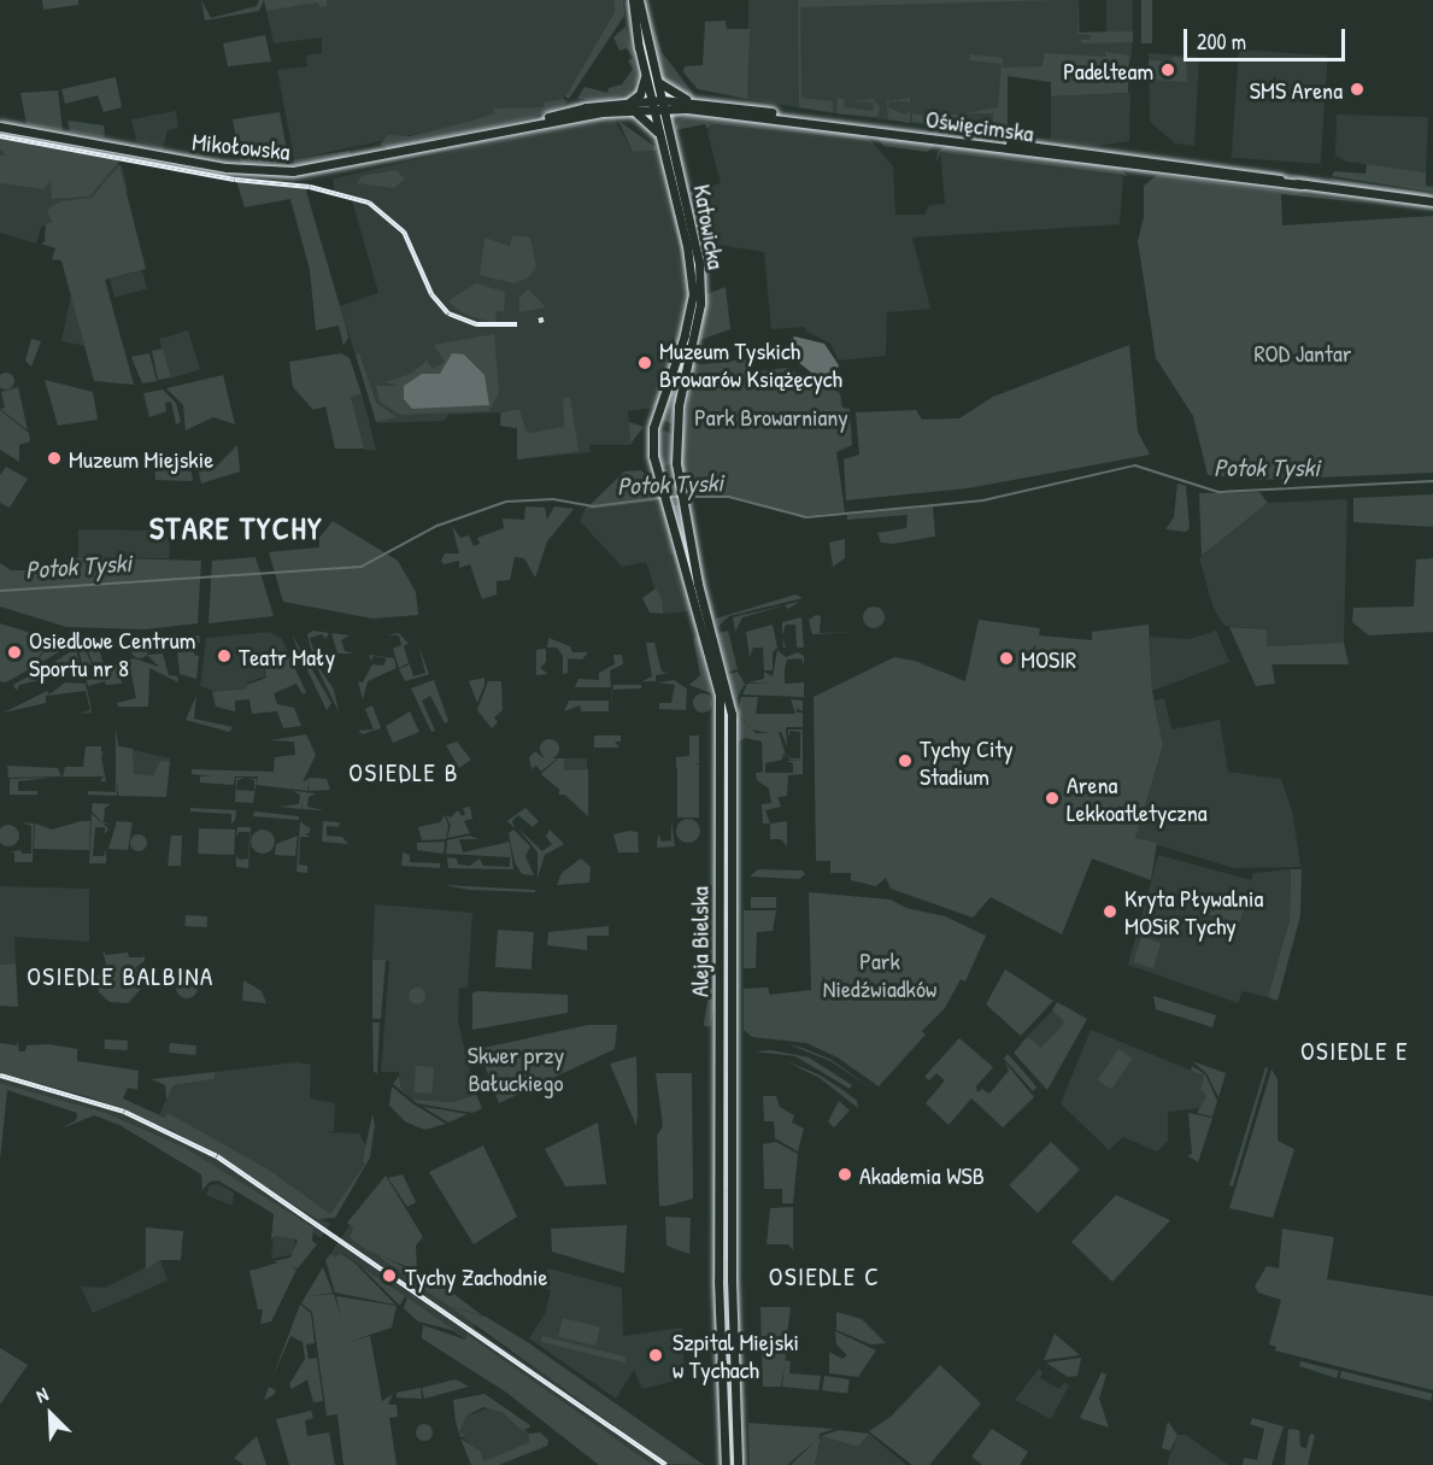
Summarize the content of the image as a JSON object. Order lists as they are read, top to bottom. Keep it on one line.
{"streets":{"main road":["Oświęcimska","Mikołowska","Katowicka","Aleja Bielska"]},"crossings":[["Oświęcimska","Mikołowska"],["Oświęcimska","Katowicka"],["Mikołowska","Katowicka"],["Katowicka","Aleja Bielska"]],"districts":["STARE TYCHY","OSIEDLE B","OSIEDLE BALBINA","OSIEDLE E","OSIEDLE C"],"water":["Potok Tyski"],"parks":["ROD Jantar","Park Browarniany","Park Niedźwiadków","Skwer przy Bałuckiego"],"places":["Padelteam","SMS Arena","Muzeum Tyskich Browarów Książęcych","Muzeum Miejskie","Osiedlowe Centrum Sportu nr 8","Teatr Mały","MOSIR","Tychy City Stadium","Arena Lekkoatletyczna","Kryta Pływalnia MOSiR Tychy","Akademia WSB","Tychy Zachodnie","Szpital Miejski w Tychach"],"scale_bar":"200 m","north":"top left"}
